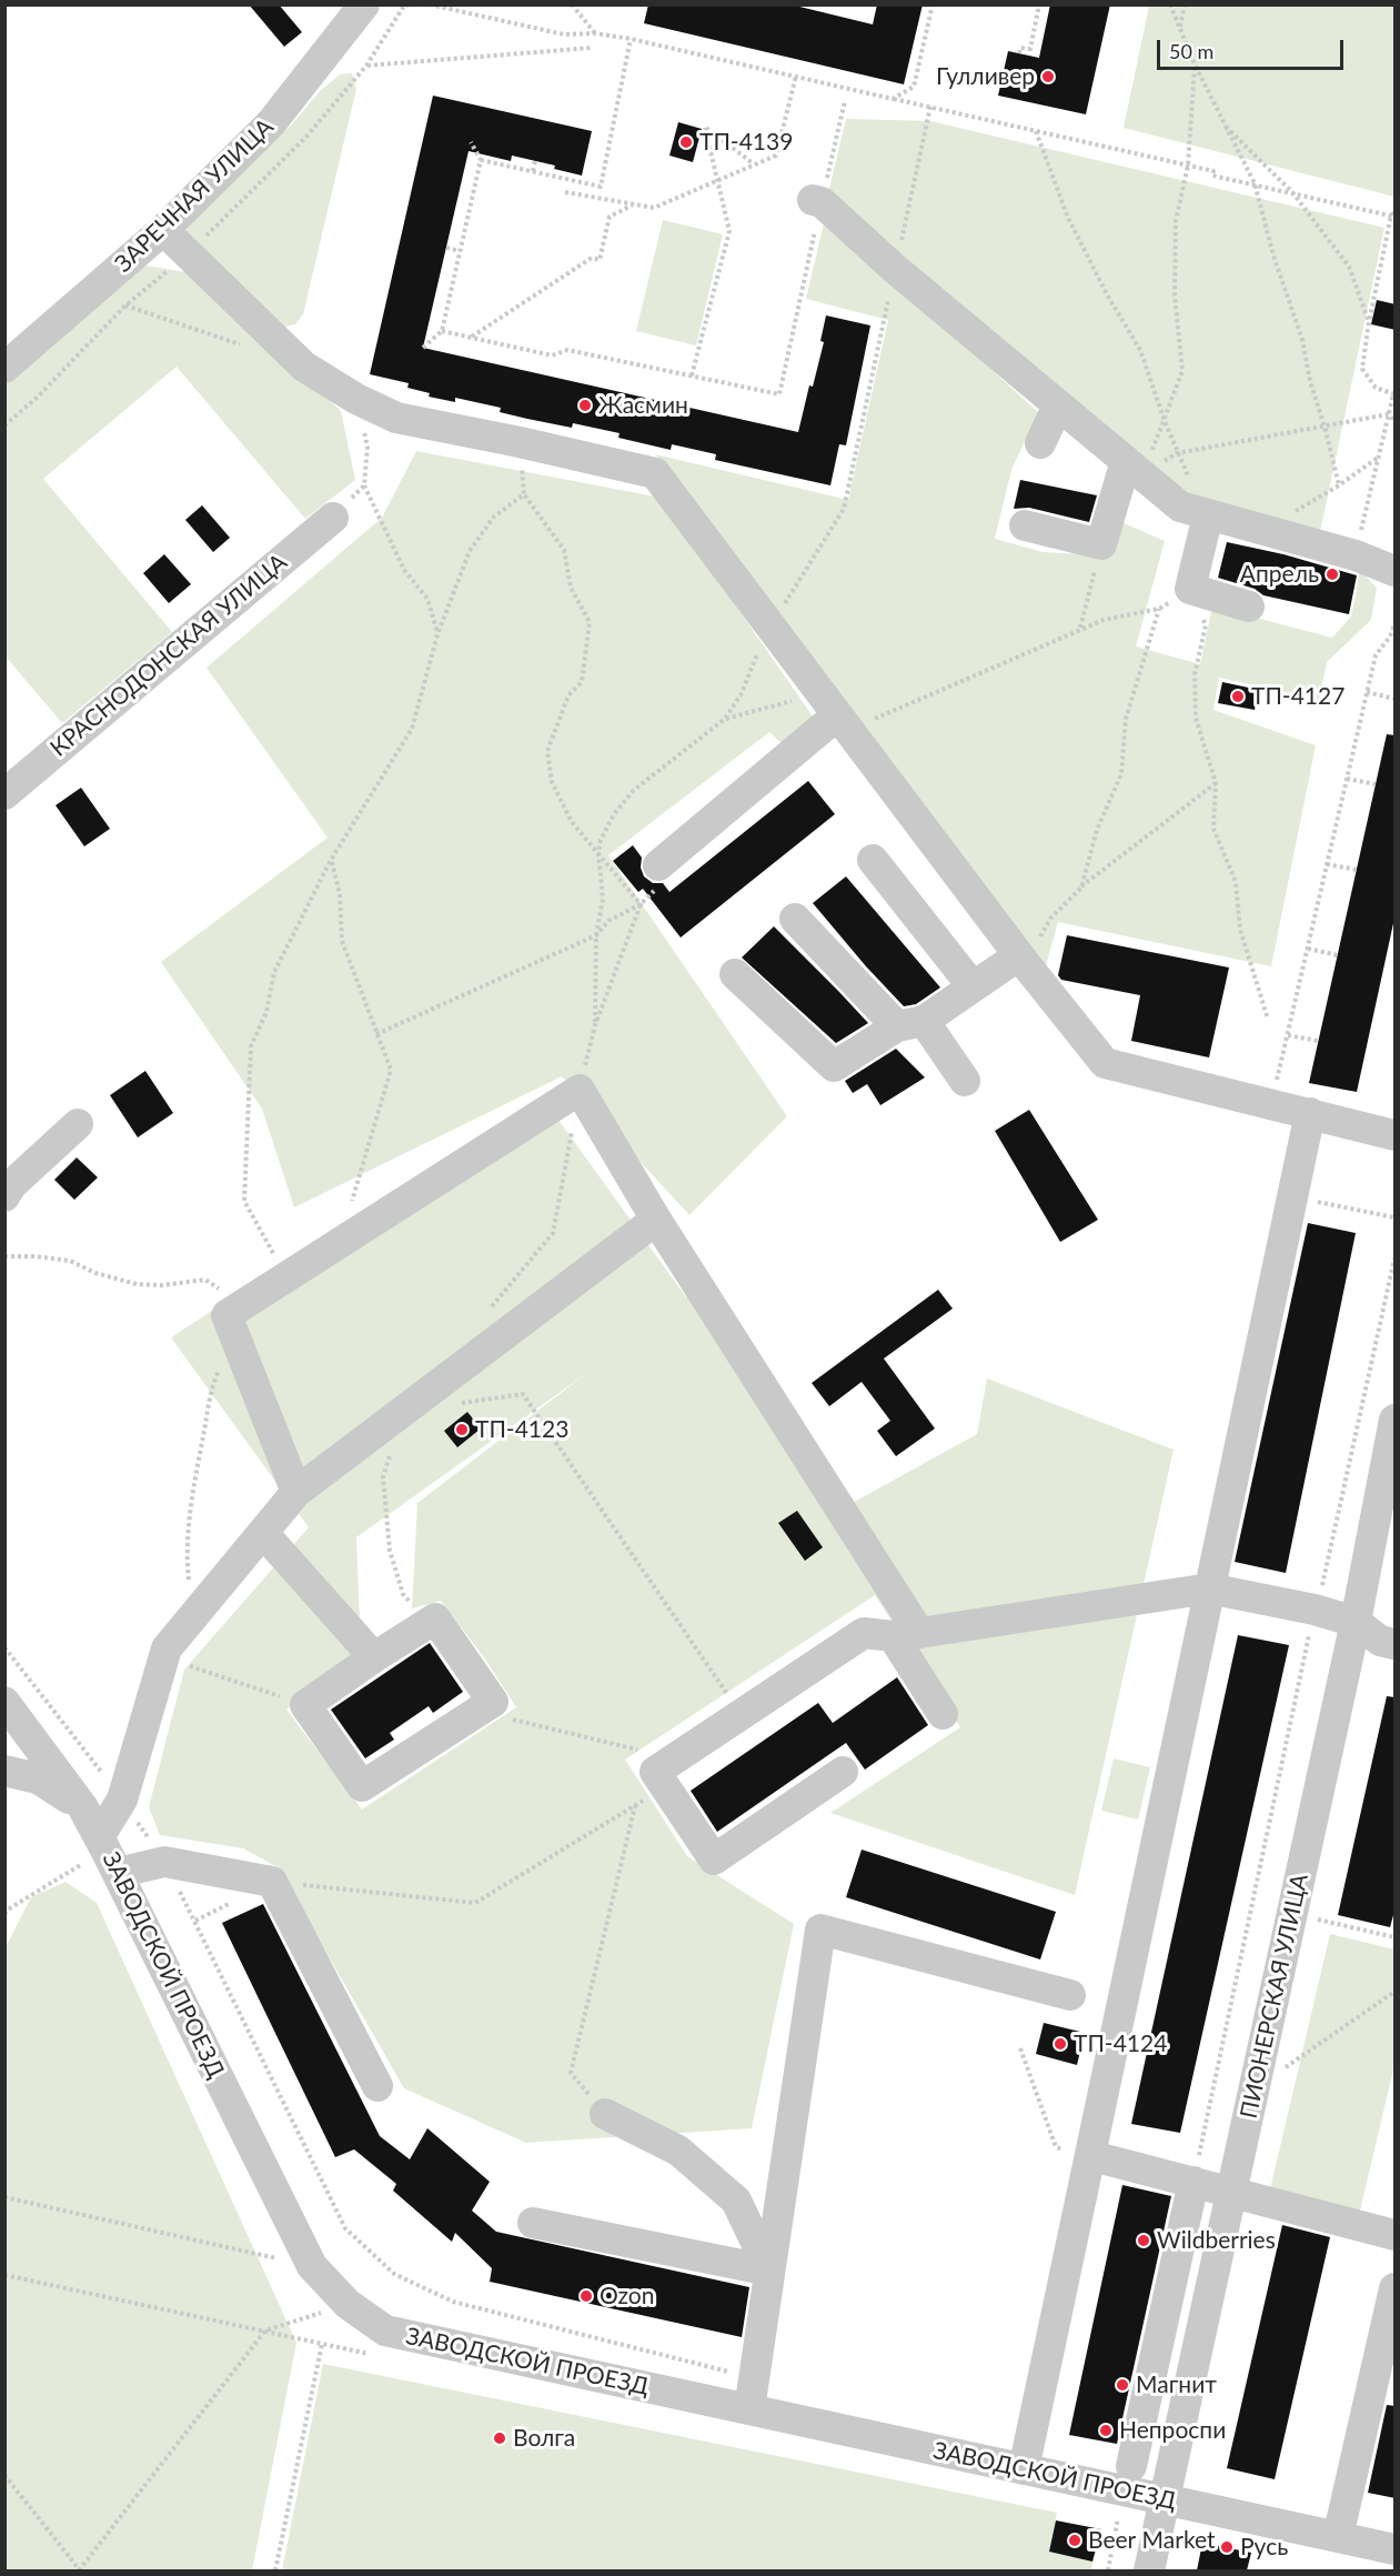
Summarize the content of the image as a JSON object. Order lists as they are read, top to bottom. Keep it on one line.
{"streets":{"street":["ЗАРЕЧНАЯ УЛИЦА","КРАСНОДОНСКАЯ УЛИЦА","ЗАВОДСКОЙ ПРОЕЗД","ПИОНЕРСКАЯ УЛИЦА"]},"crossings":[["ЗАВОДСКОЙ ПРОЕЗД","ПИОНЕРСКАЯ УЛИЦА"]],"places":["Гулливер","ТП-4139","Жасмин","Апрель","ТП-4127","ТП-4123","ТП-4124","Wildberries","Ozon","Магнит","Непроспи","Волга","Beer Market","Русь"],"scale_bar":"50 m"}
